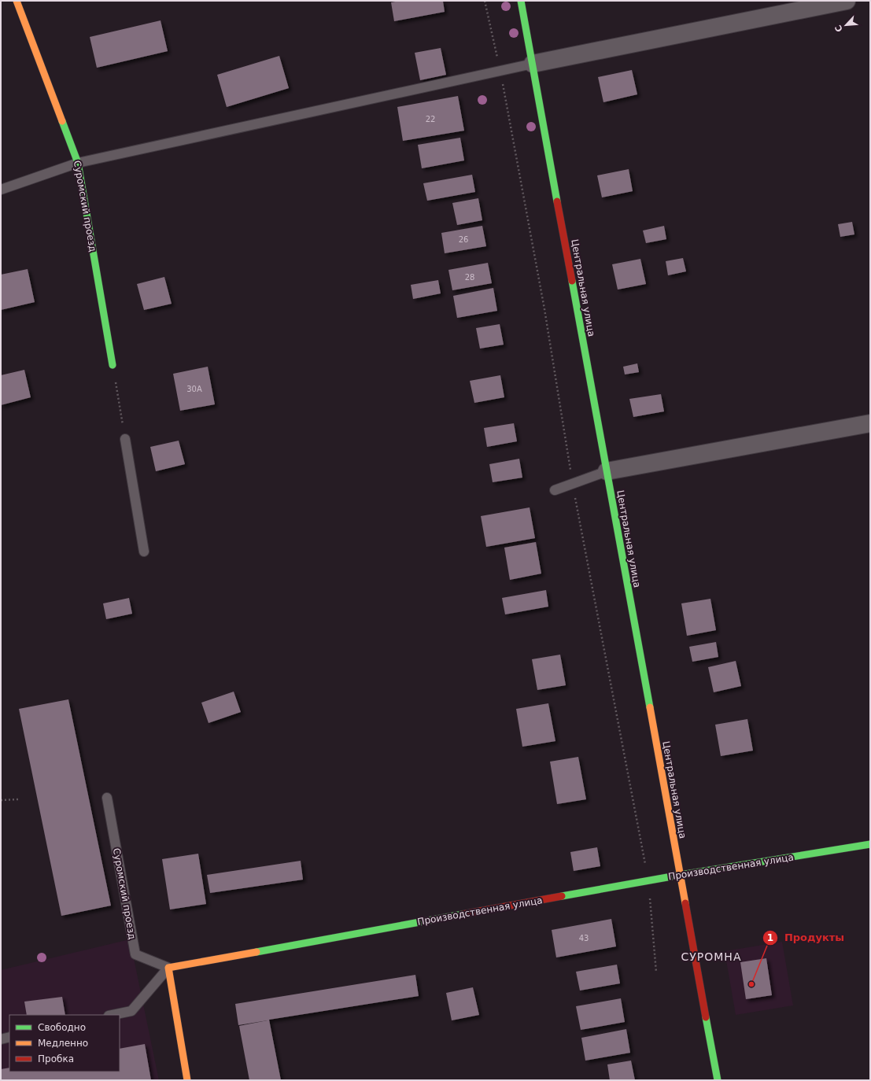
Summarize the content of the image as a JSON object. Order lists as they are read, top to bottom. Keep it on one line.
{"streets":{"street":["Суромский проезд","Центральная улица","Производственная улица"]},"crossings":[["Суромский проезд","Производственная улица"],["Центральная улица","Производственная улица"]],"districts":["СУРОМНА"],"places":["Продукты"],"house_numbers":["22","26","28","30А","43"],"legend":["Свободно","Медленно","Пробка"],"north":"bottom left"}
